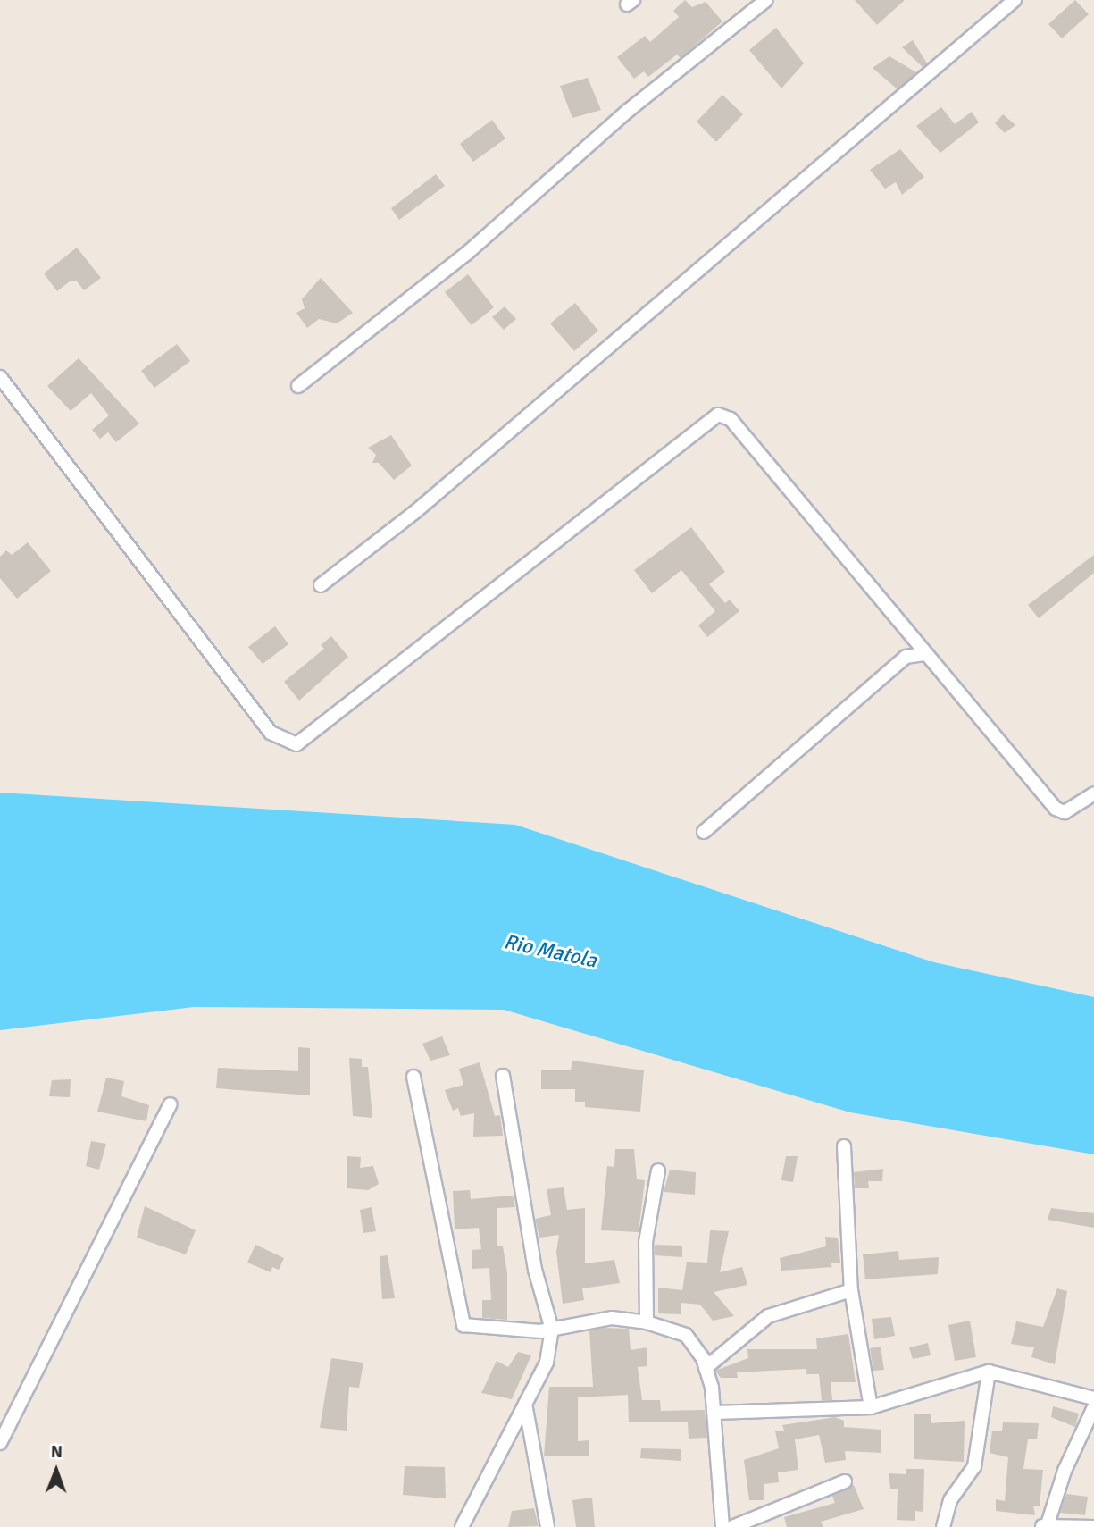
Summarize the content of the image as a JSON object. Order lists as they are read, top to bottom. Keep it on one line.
{"water":["Rio Matola"],"north":"top"}
